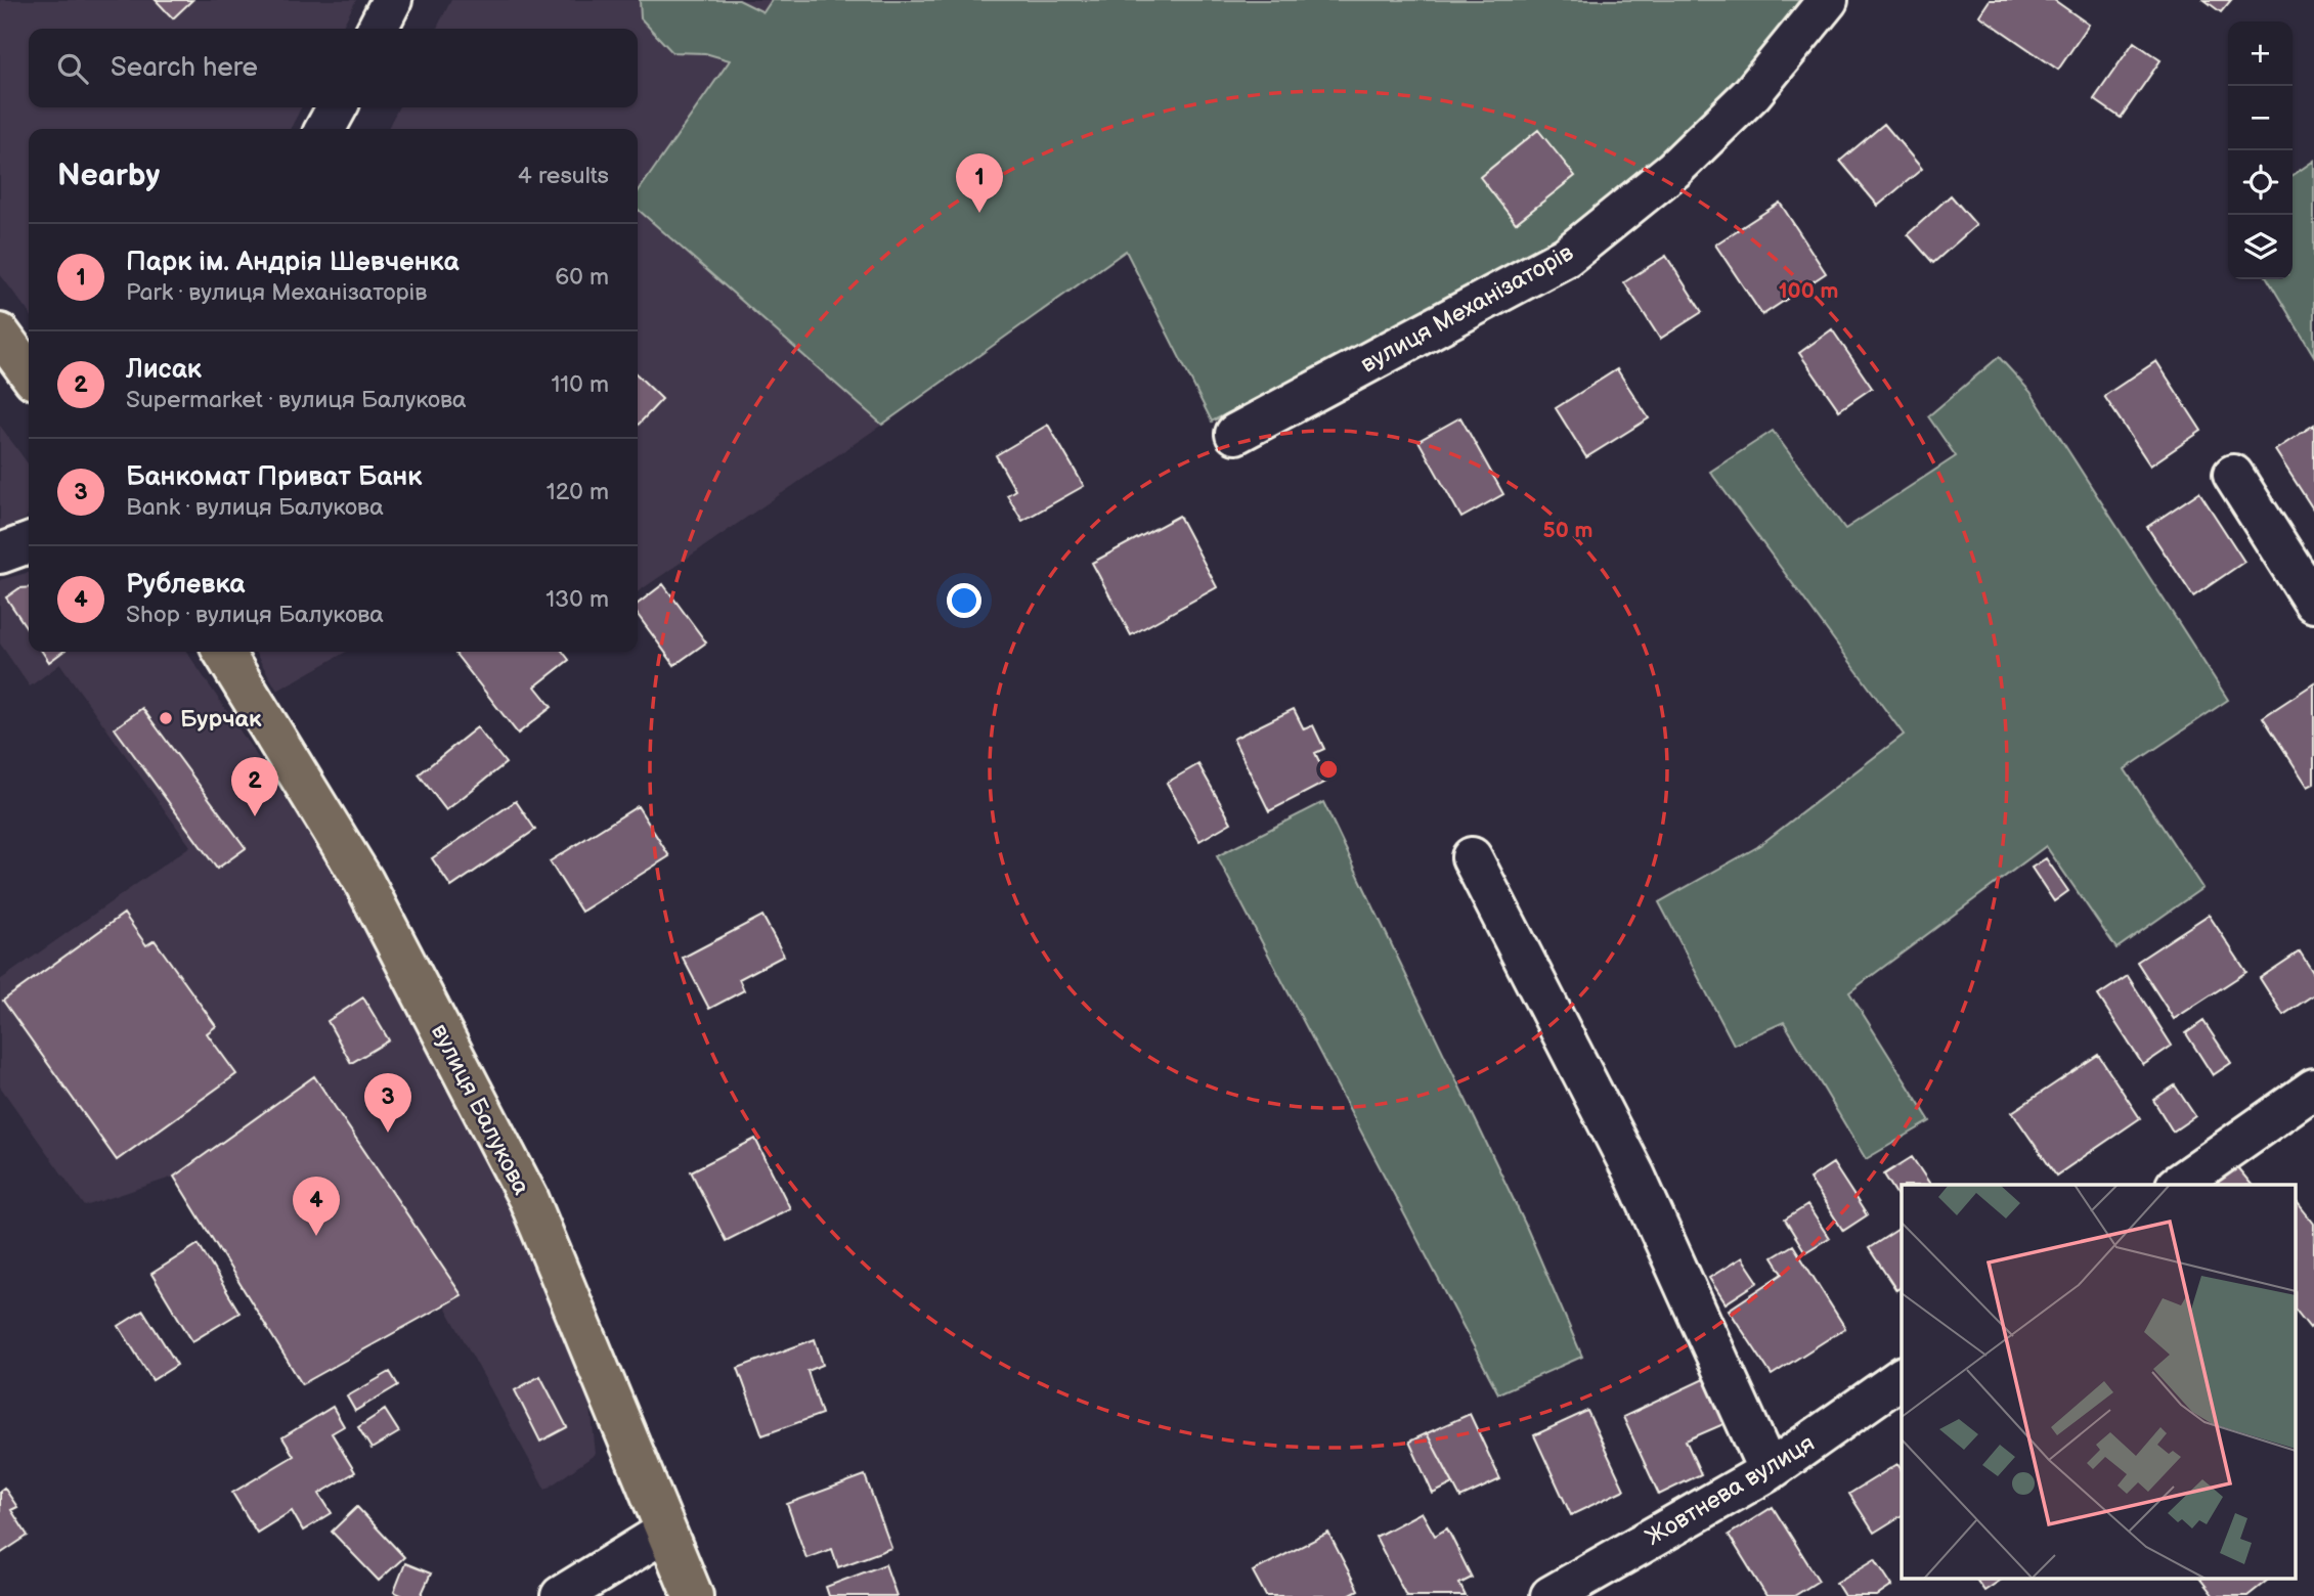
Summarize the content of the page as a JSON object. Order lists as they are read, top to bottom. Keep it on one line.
{"streets":{"main road":["вулиця Балукова"],"street":["вулиця Механізаторів","Жовтнева вулиця"]},"places":["Бурчак"],"page":{"map_buttons":["+","−"],"search":"Search here","heading":["Nearby","4 results"],"pins":["1","2","3","4"],"list":[{"mark":"1","name":"Парк ім. Андрія Шевченка","note":"Park · вулиця Механізаторів","value":"60 m"},{"mark":"2","name":"Лисак","note":"Supermarket · вулиця Балукова","value":"110 m"},{"mark":"3","name":"Банкомат Приват Банк","note":"Bank · вулиця Балукова","value":"120 m"},{"mark":"4","name":"Рублевка","note":"Shop · вулиця Балукова","value":"130 m"}]},"rings":["100 m","50 m"]}
